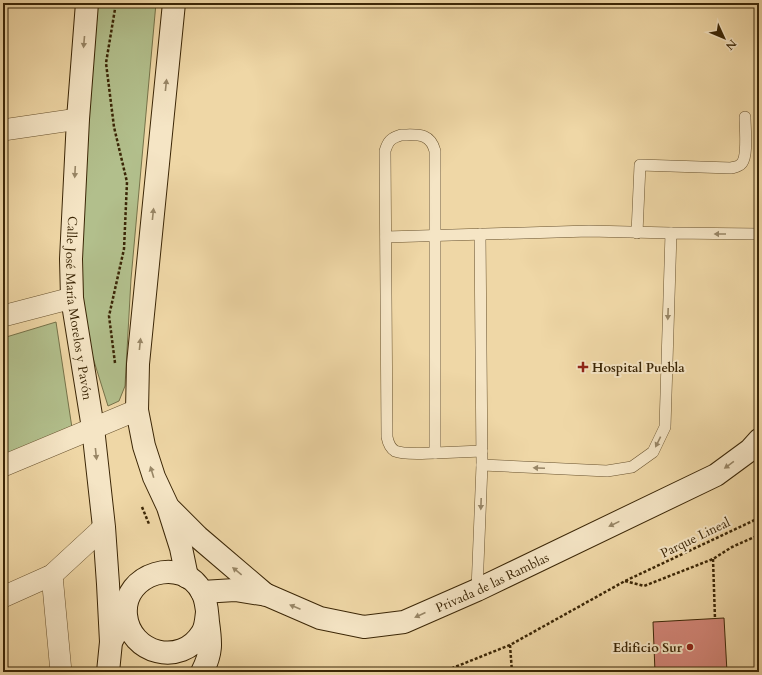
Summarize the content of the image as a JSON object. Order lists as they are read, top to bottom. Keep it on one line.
{"streets":{"street":["Calle José María Morelos y Pavón","Privada de las Ramblas"],"path":["Parque Lineal"]},"one_way":["Privada de las Ramblas"],"places":{"health":["Hospital Puebla"],"other":["Edificio Sur"]},"north":"bottom right"}
